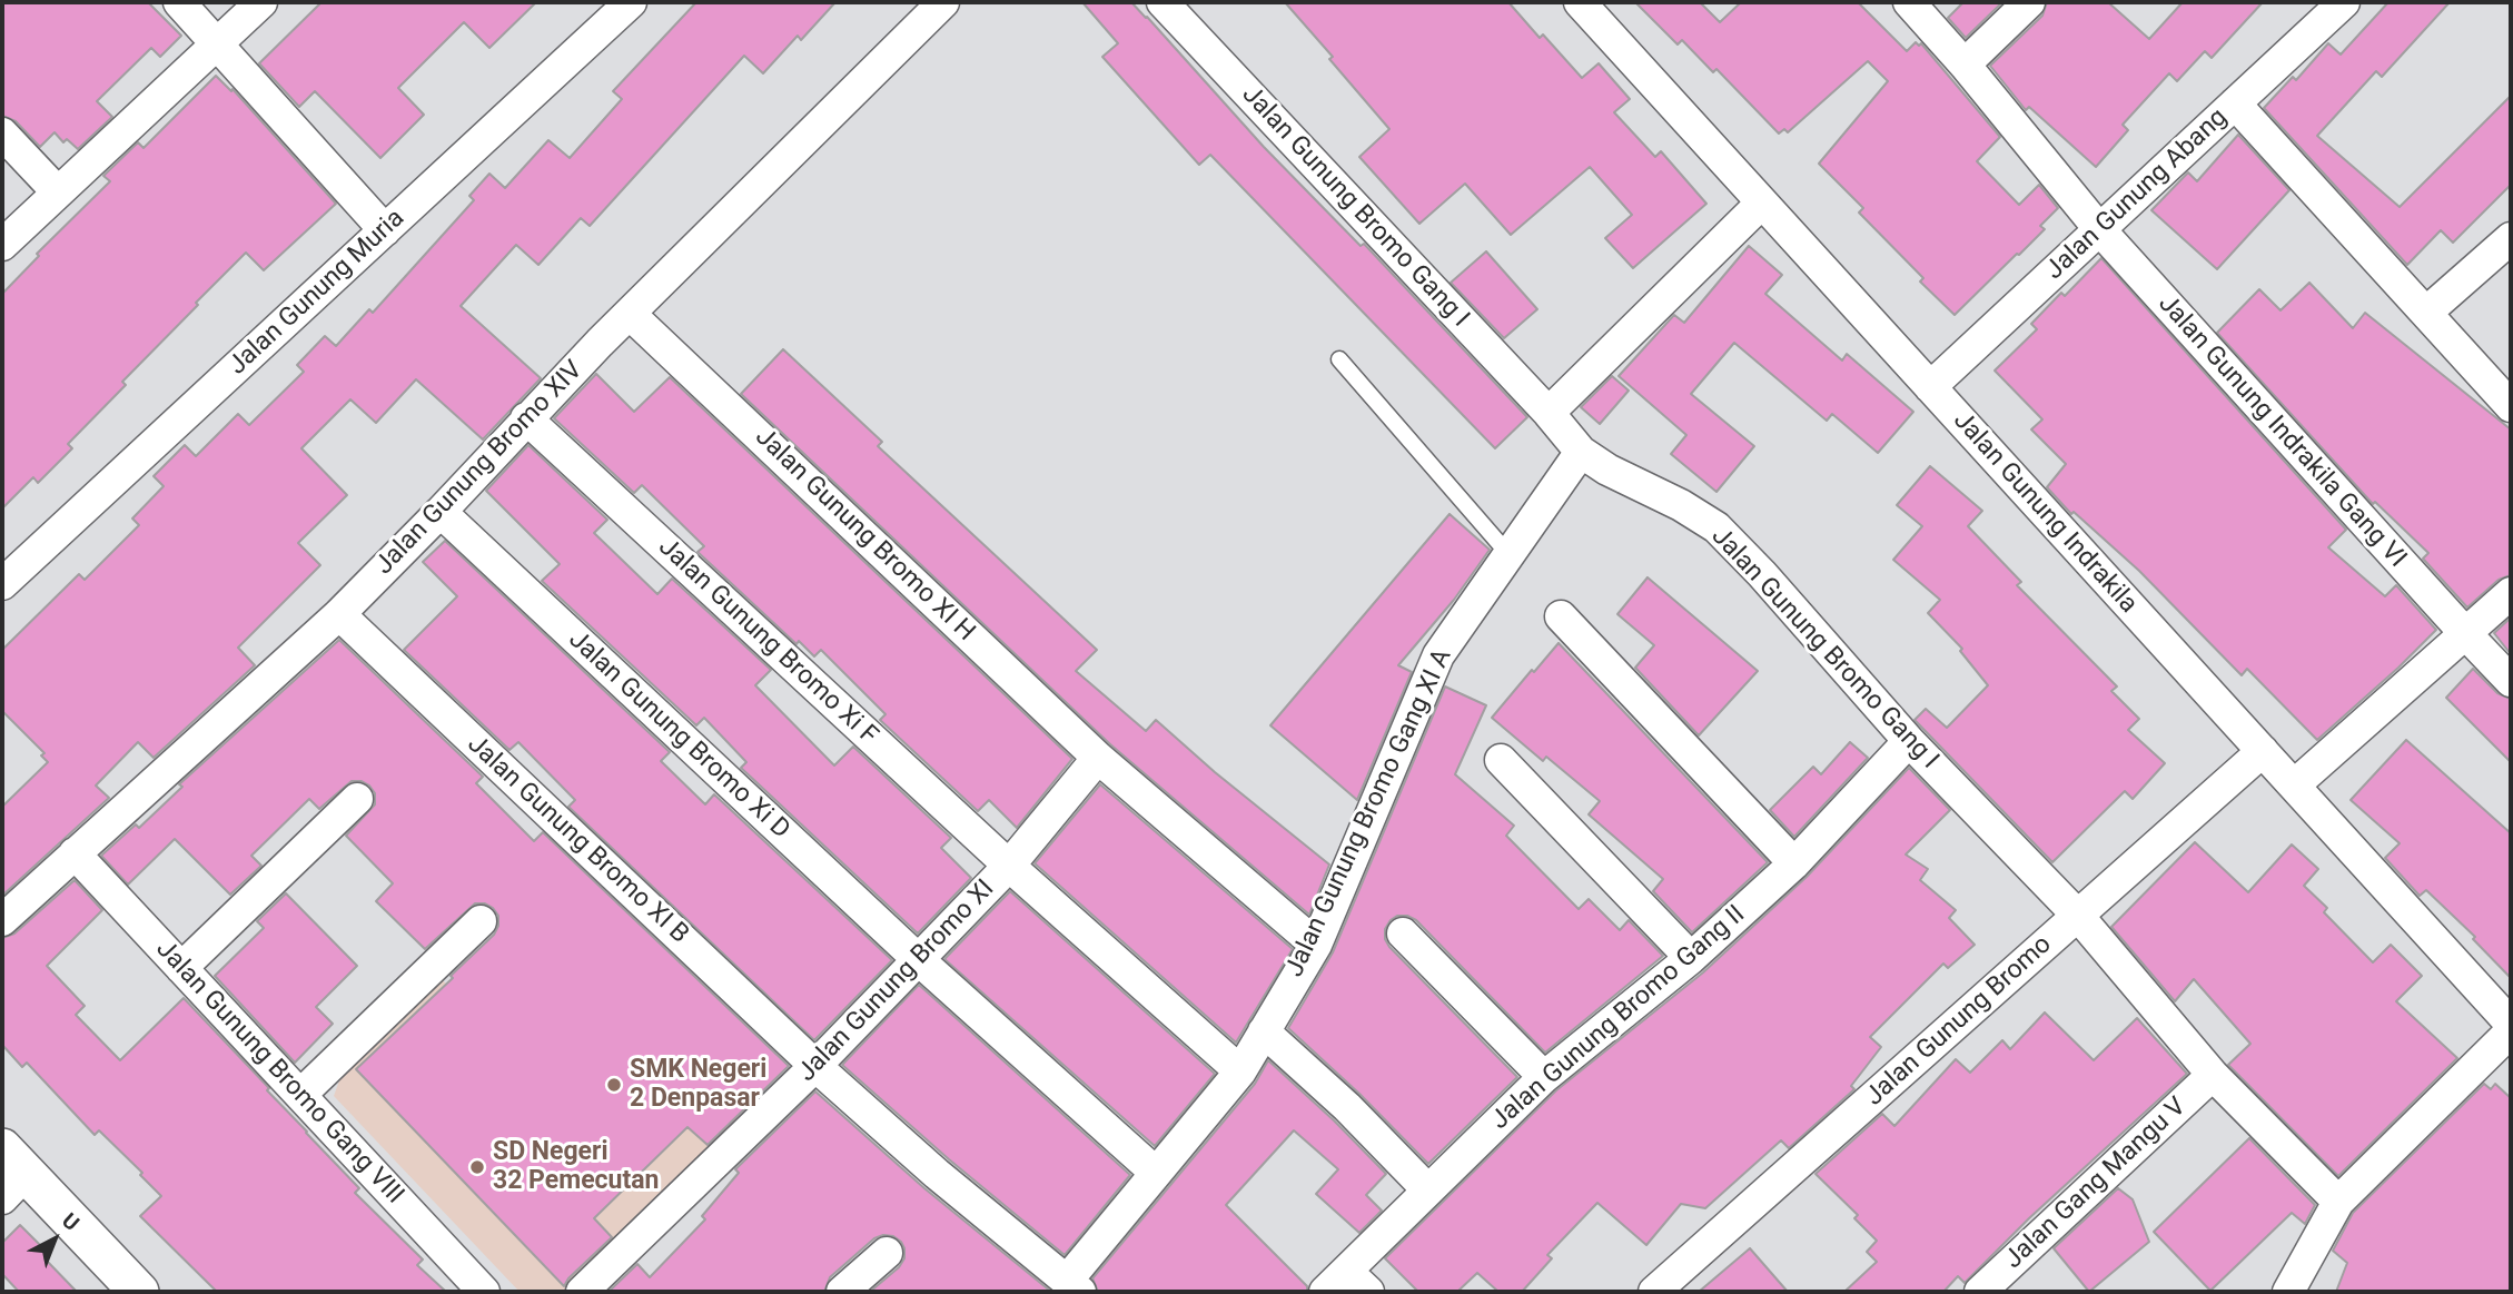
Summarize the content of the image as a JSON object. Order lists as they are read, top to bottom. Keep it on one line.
{"streets":{"street":["Jalan Gunung Abang","Jalan Gunung Bromo Gang I","Jalan Gunung Muria","Jalan Gunung Indrakila Gang VI","Jalan Gunung Bromo XIV","Jalan Gunung Indrakila","Jalan Gunung Bromo XI H","Jalan Gunung Bromo Xi F","Jalan Gunung Bromo Xi D","Jalan Gunung Bromo Gang XI A","Jalan Gunung Bromo XI B","Jalan Gunung Bromo XI","Jalan Gunung Bromo Gang II","Jalan Gunung Bromo","Jalan Gunung Bromo Gang VIII","Jalan Gang Mangu V"]},"crossings":[["Jalan Gunung Abang","Jalan Gunung Indrakila Gang VI"],["Jalan Gunung Abang","Jalan Gunung Indrakila"],["Jalan Gunung Bromo Gang I","Jalan Gunung Bromo Gang XI A"],["Jalan Gunung Bromo Gang I","Jalan Gunung Bromo Gang II"],["Jalan Gunung Bromo Gang I","Jalan Gunung Bromo"],["Jalan Gunung Bromo Gang I","Jalan Gang Mangu V"],["Jalan Gunung Bromo XIV","Jalan Gunung Bromo XI H"],["Jalan Gunung Bromo XIV","Jalan Gunung Bromo Xi F"],["Jalan Gunung Bromo XIV","Jalan Gunung Bromo Xi D"],["Jalan Gunung Bromo XIV","Jalan Gunung Bromo XI B"],["Jalan Gunung Bromo XIV","Jalan Gunung Bromo Gang VIII"],["Jalan Gunung Indrakila","Jalan Gunung Bromo"],["Jalan Gunung Bromo XI H","Jalan Gunung Bromo Gang XI A"],["Jalan Gunung Bromo XI H","Jalan Gunung Bromo XI"],["Jalan Gunung Bromo Xi F","Jalan Gunung Bromo Gang XI A"],["Jalan Gunung Bromo Xi F","Jalan Gunung Bromo XI"],["Jalan Gunung Bromo Xi D","Jalan Gunung Bromo Gang XI A"],["Jalan Gunung Bromo Xi D","Jalan Gunung Bromo XI"],["Jalan Gunung Bromo Gang XI A","Jalan Gunung Bromo XI B"],["Jalan Gunung Bromo XI B","Jalan Gunung Bromo XI"]],"places":["SMK Negeri 2 Denpasar","SD Negeri 32 Pemecutan"],"north":"top right"}
